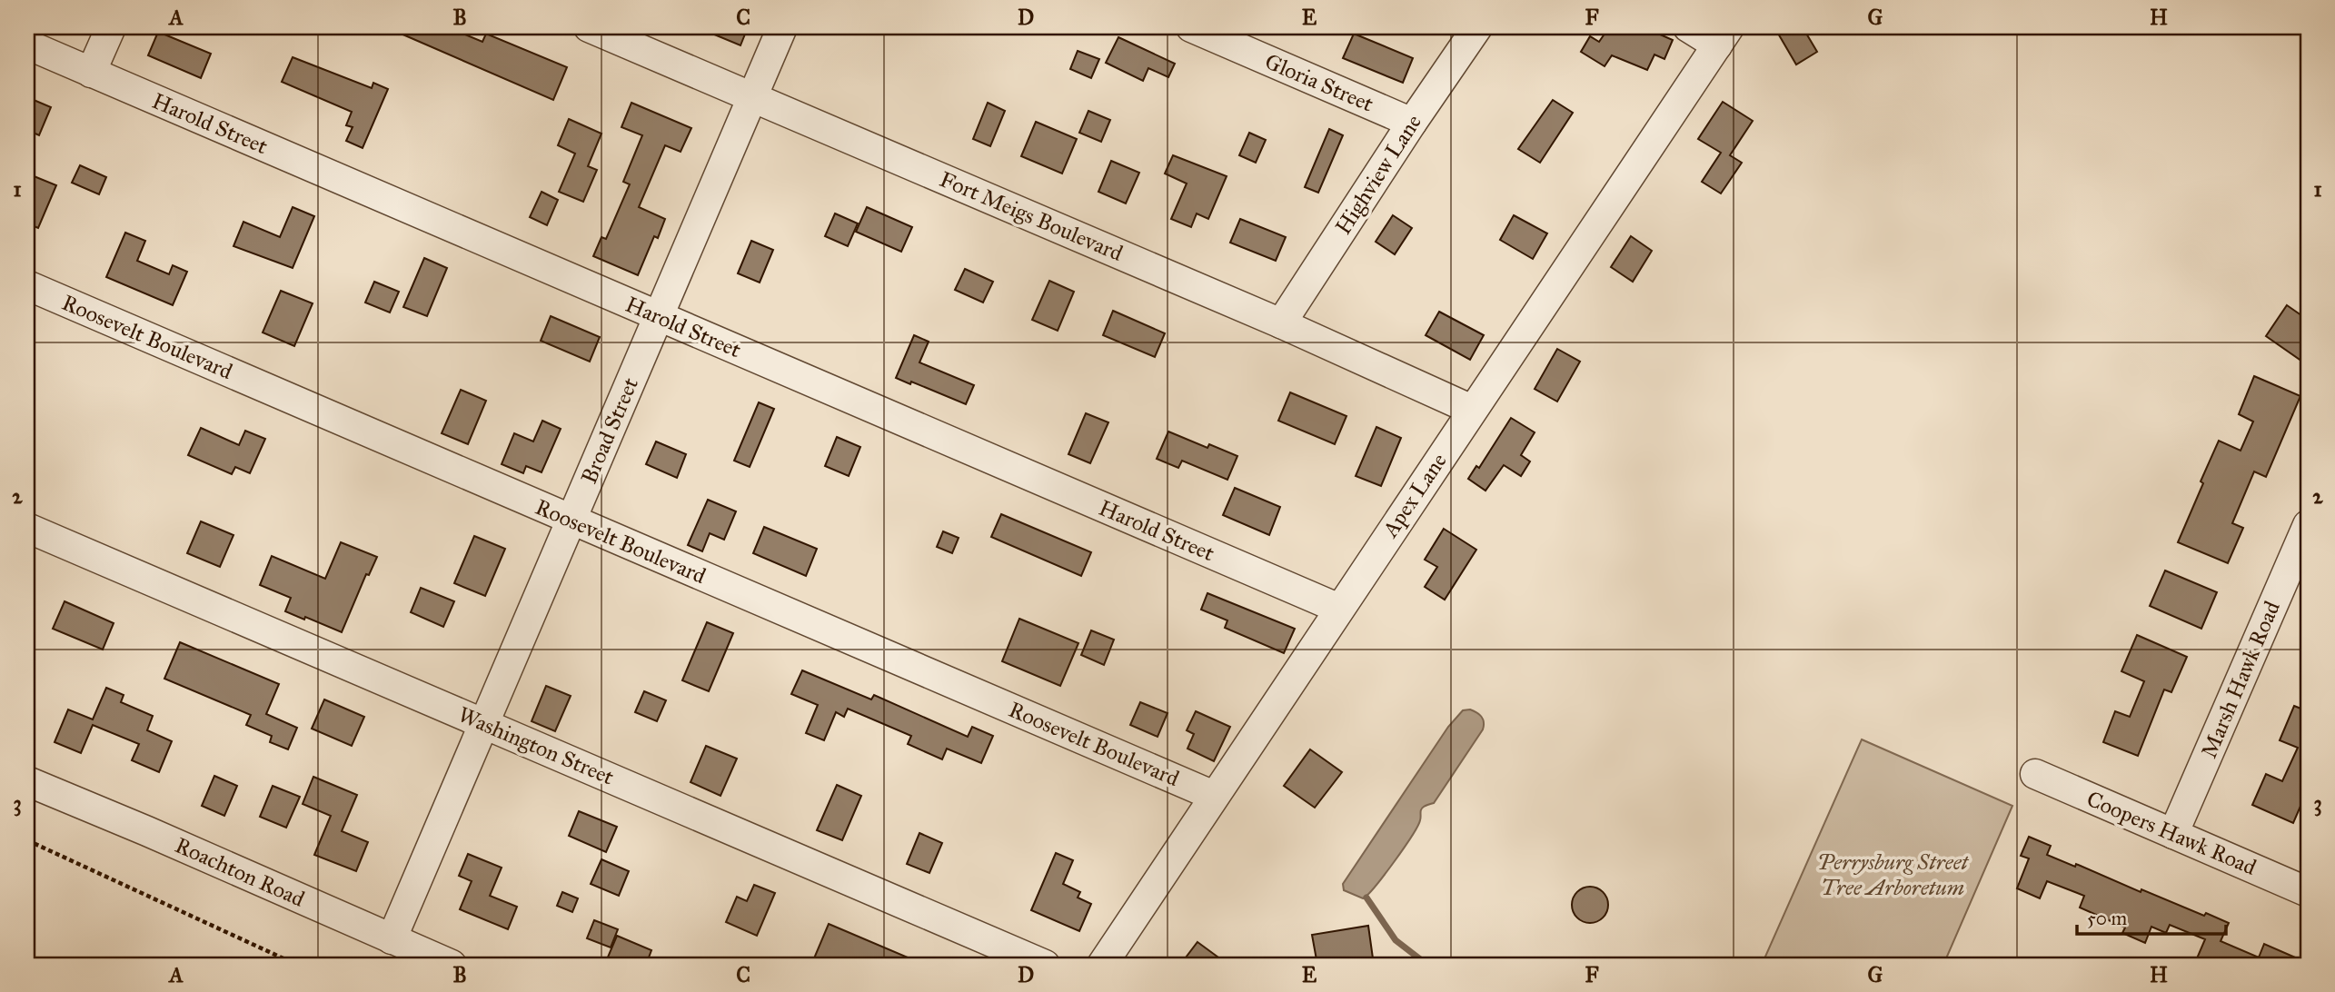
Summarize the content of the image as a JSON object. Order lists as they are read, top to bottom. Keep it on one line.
{"streets":{"street":["Gloria Street","Harold Street","Highview Lane","Fort Meigs Boulevard","Roosevelt Boulevard","Broad Street","Apex Lane","Marsh Hawk Road","Washington Street","Coopers Hawk Road","Roachton Road"]},"crossings":[["Gloria Street","Highview Lane"],["Harold Street","Broad Street"],["Harold Street","Apex Lane"],["Highview Lane","Fort Meigs Boulevard"],["Fort Meigs Boulevard","Broad Street"],["Fort Meigs Boulevard","Apex Lane"],["Roosevelt Boulevard","Broad Street"],["Roosevelt Boulevard","Apex Lane"],["Broad Street","Washington Street"],["Broad Street","Roachton Road"],["Marsh Hawk Road","Coopers Hawk Road"]],"parks":["Perrysburg Street Tree Arboretum"],"scale_bar":"50 m","grid":{"columns":["A","B","C","D","E","F","G","H"],"rows":["1","2","3"]}}
